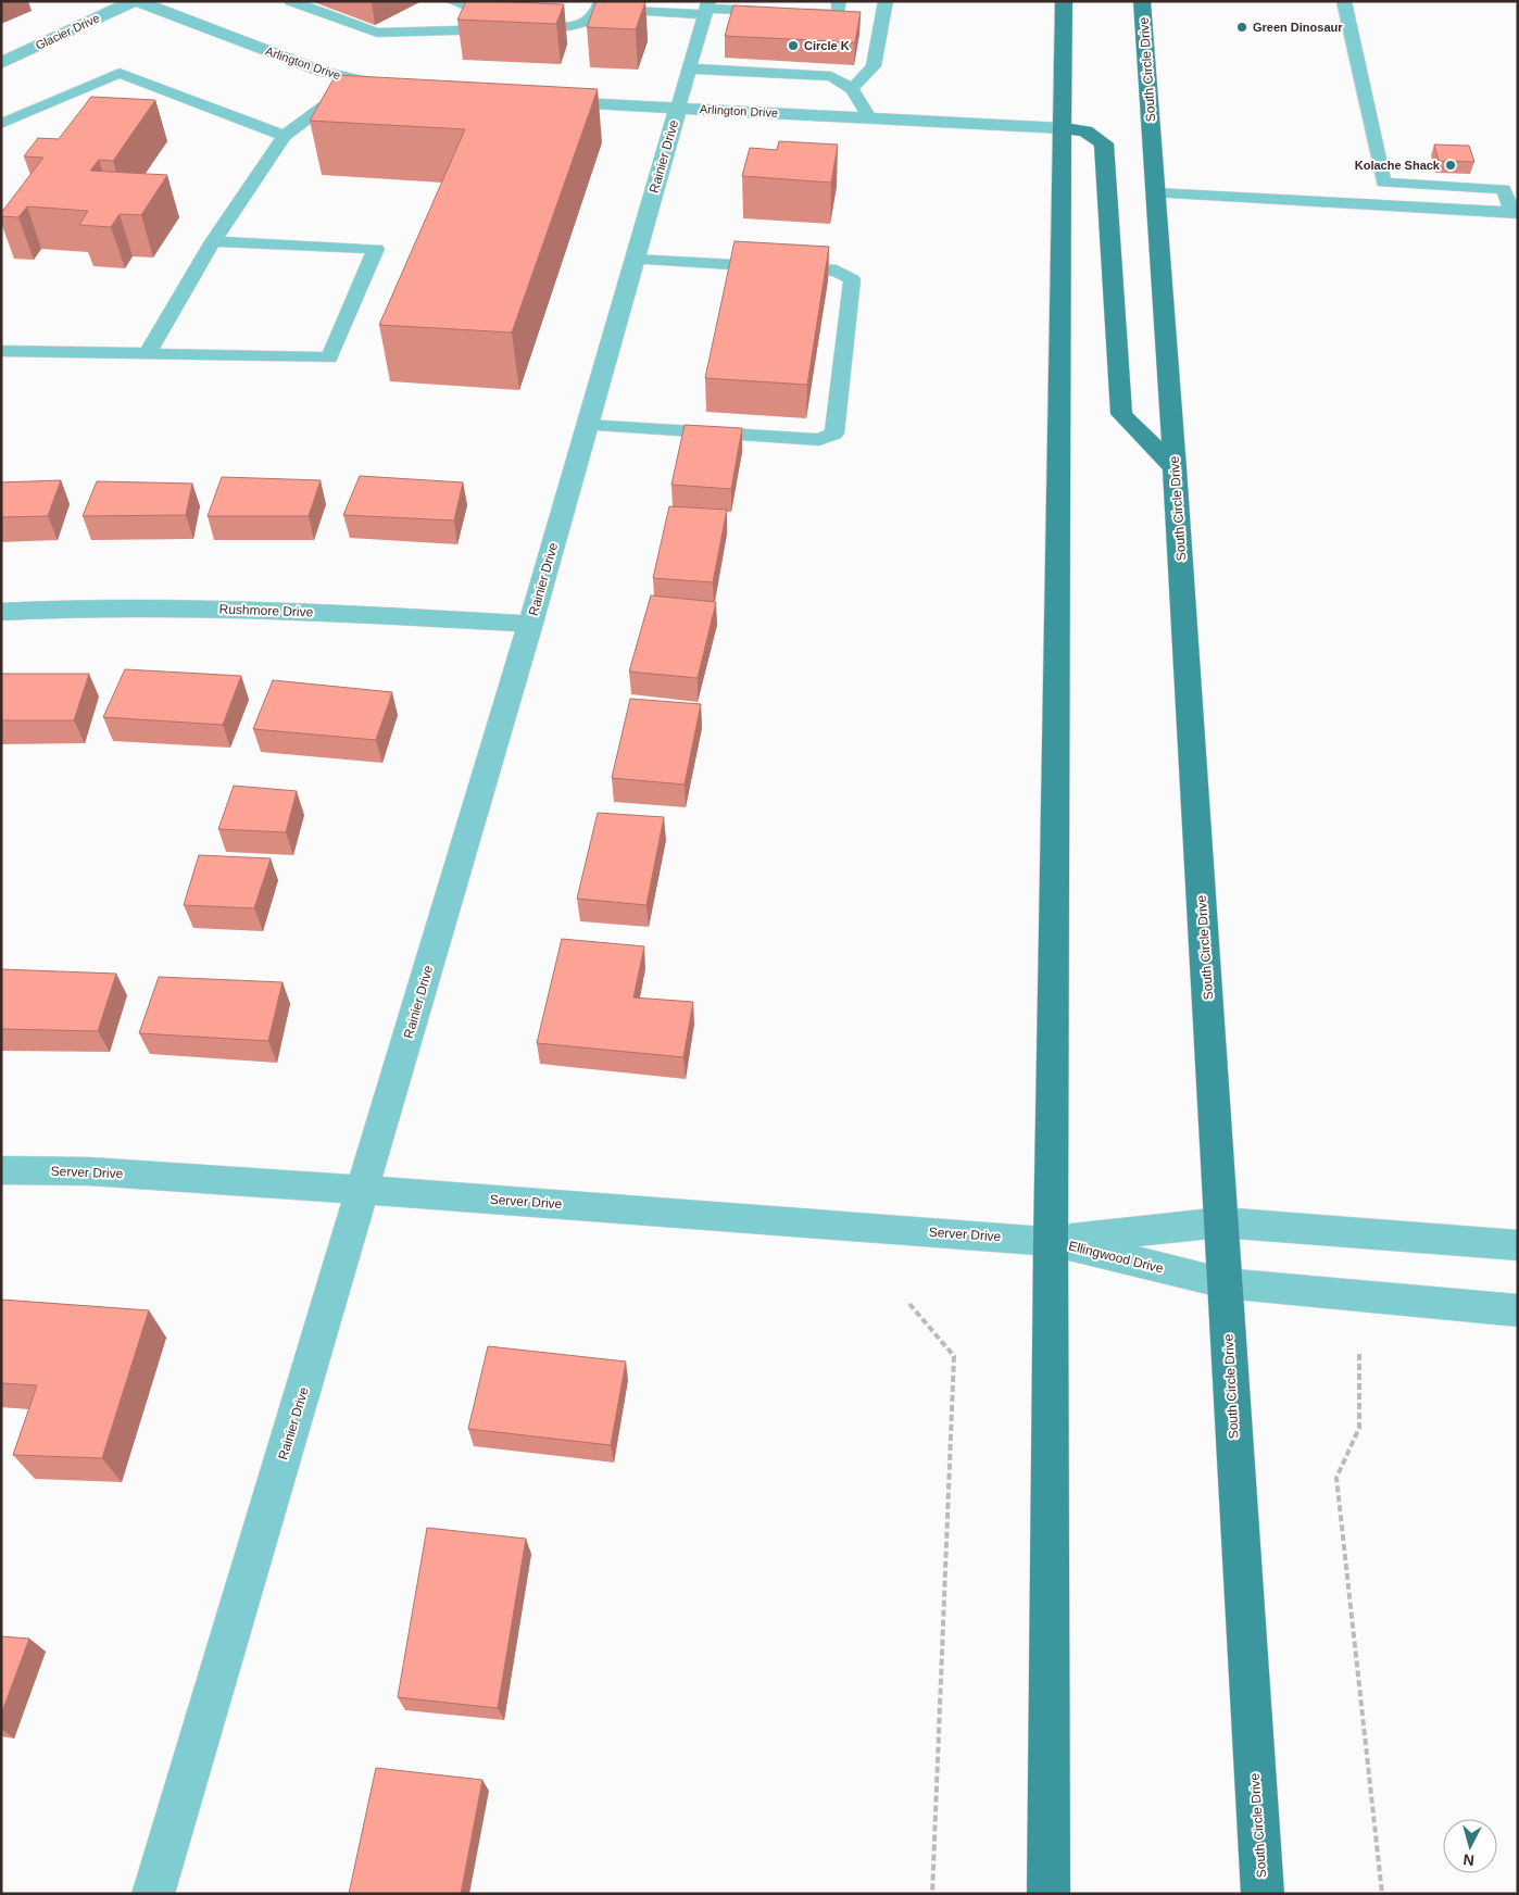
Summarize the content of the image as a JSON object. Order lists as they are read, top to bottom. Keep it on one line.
{"streets":{"main road":["South Circle Drive"],"street":["Glacier Drive","Arlington Drive","Rainier Drive","Rushmore Drive","Server Drive","Ellingwood Drive"]},"crossings":[["Glacier Drive","Arlington Drive"],["Arlington Drive","Rainier Drive"],["South Circle Drive","Ellingwood Drive"],["Rainier Drive","Rushmore Drive"],["Rainier Drive","Server Drive"],["Server Drive","Ellingwood Drive"]],"places":["Green Dinosaur","Circle K","Kolache Shack"],"north":"bottom"}
